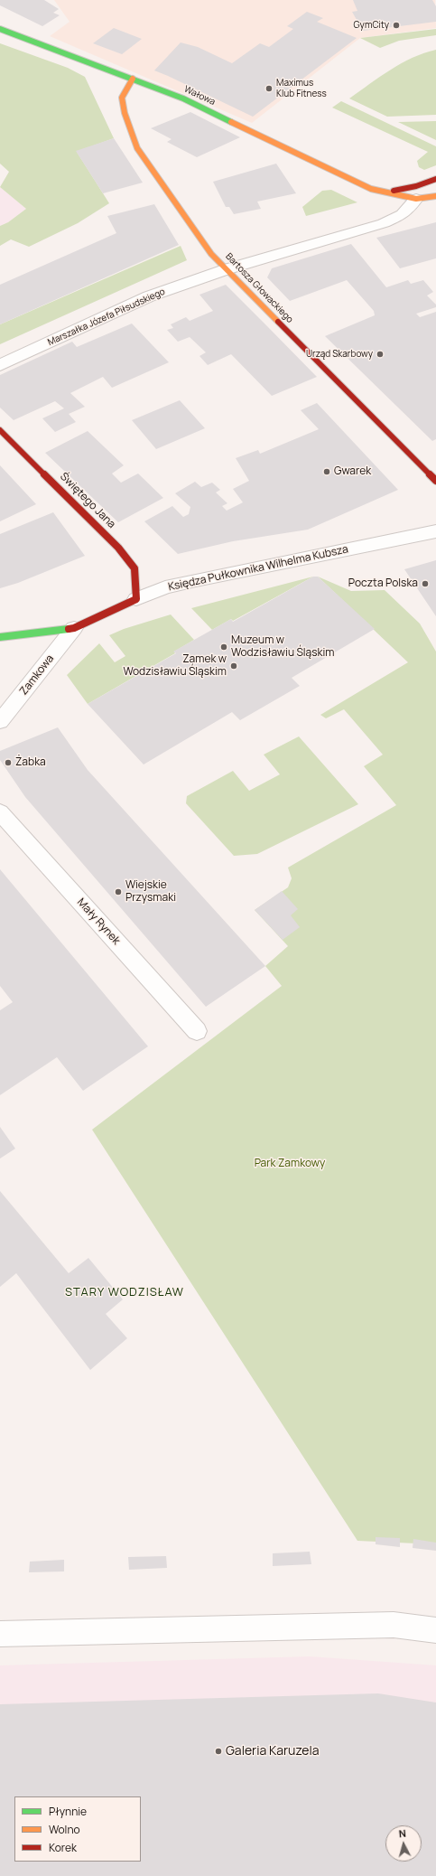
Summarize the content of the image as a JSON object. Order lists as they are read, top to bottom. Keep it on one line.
{"streets":{"street":["Wałowa","Bartosza Głowackiego","Marszałka Józefa Piłsudskiego","Świętego Jana","Księdza Pułkownika Wilhelma Kubsza","Zamkowa","Mały Rynek"]},"crossings":[["Wałowa","Bartosza Głowackiego"],["Wałowa","Marszałka Józefa Piłsudskiego"],["Bartosza Głowackiego","Marszałka Józefa Piłsudskiego"],["Świętego Jana","Księdza Pułkownika Wilhelma Kubsza"],["Księdza Pułkownika Wilhelma Kubsza","Zamkowa"]],"districts":["STARY WODZISŁAW"],"parks":["Park Zamkowy"],"places":["GymCity","Maximus Klub Fitness","Urząd Skarbowy","Gwarek","Poczta Polska","Muzeum w Wodzisławiu Śląskim","Zamek w Wodzisławiu Śląskim","Żabka","Wiejskie Przysmaki","Galeria Karuzela"],"legend":["Płynnie","Wolno","Korek"],"north":"top"}
